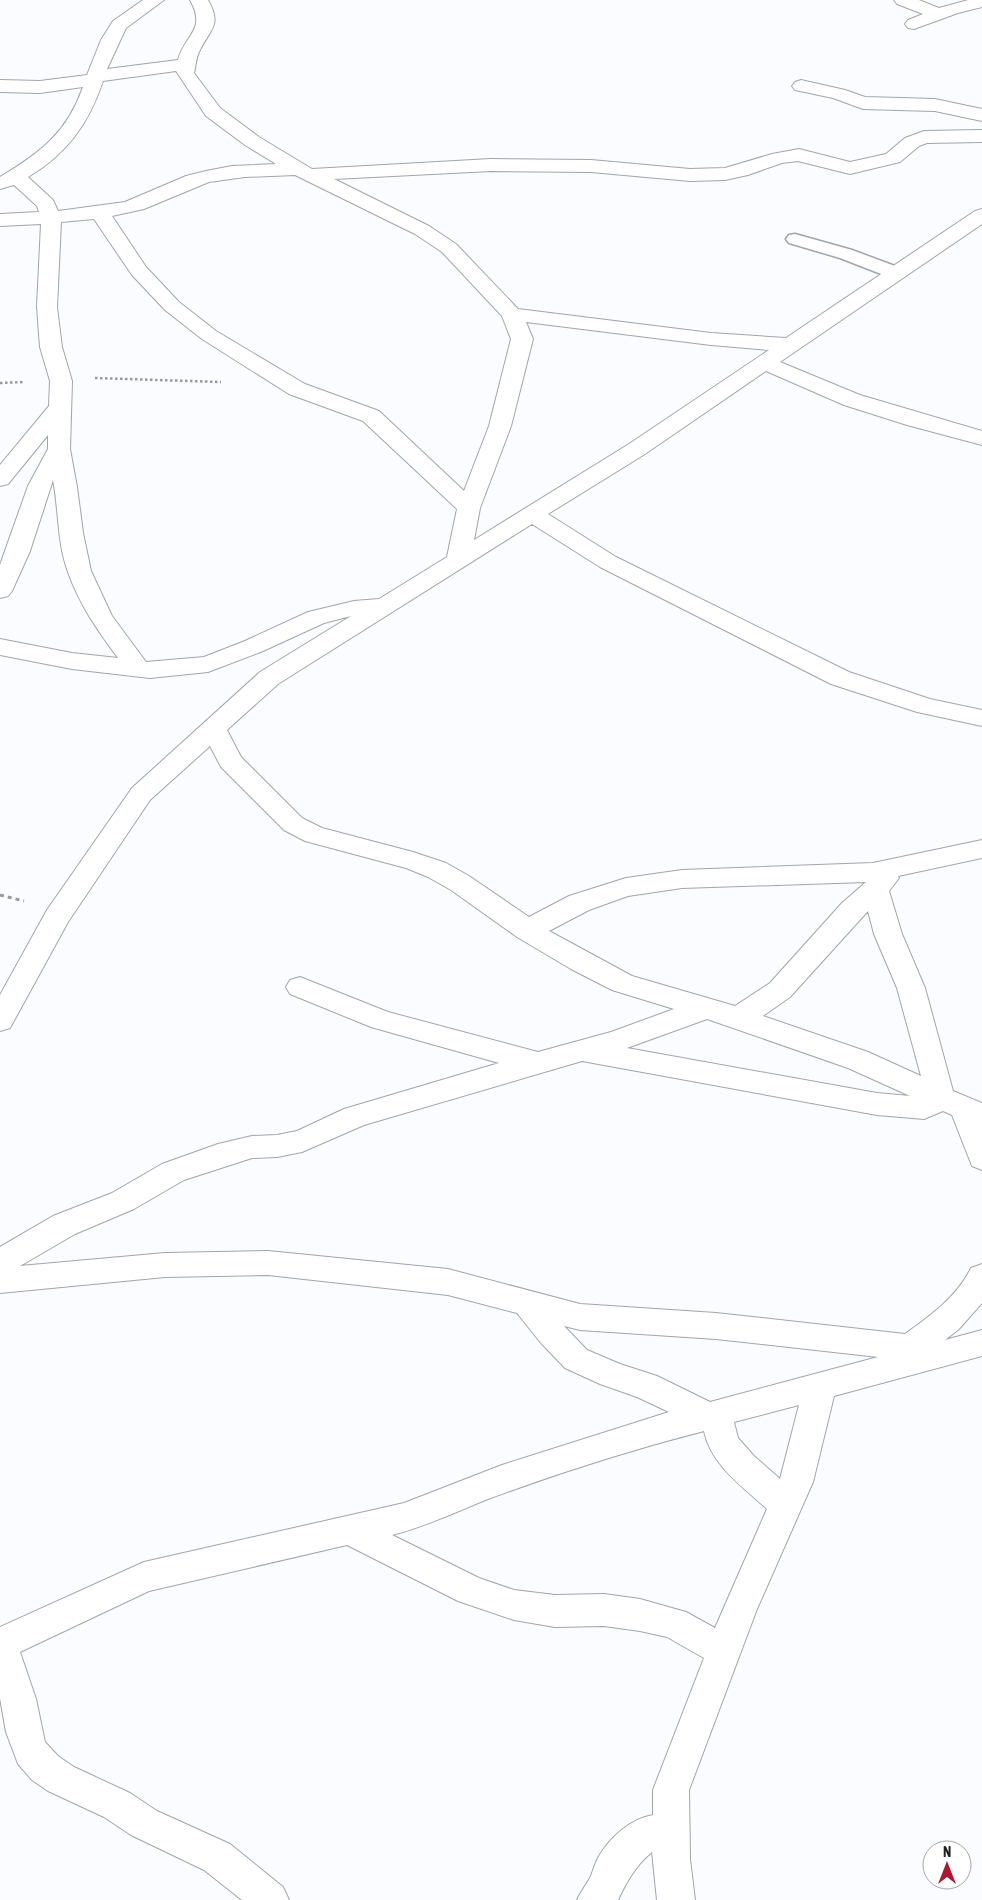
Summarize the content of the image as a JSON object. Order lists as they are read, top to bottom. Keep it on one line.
{"north":"top"}
